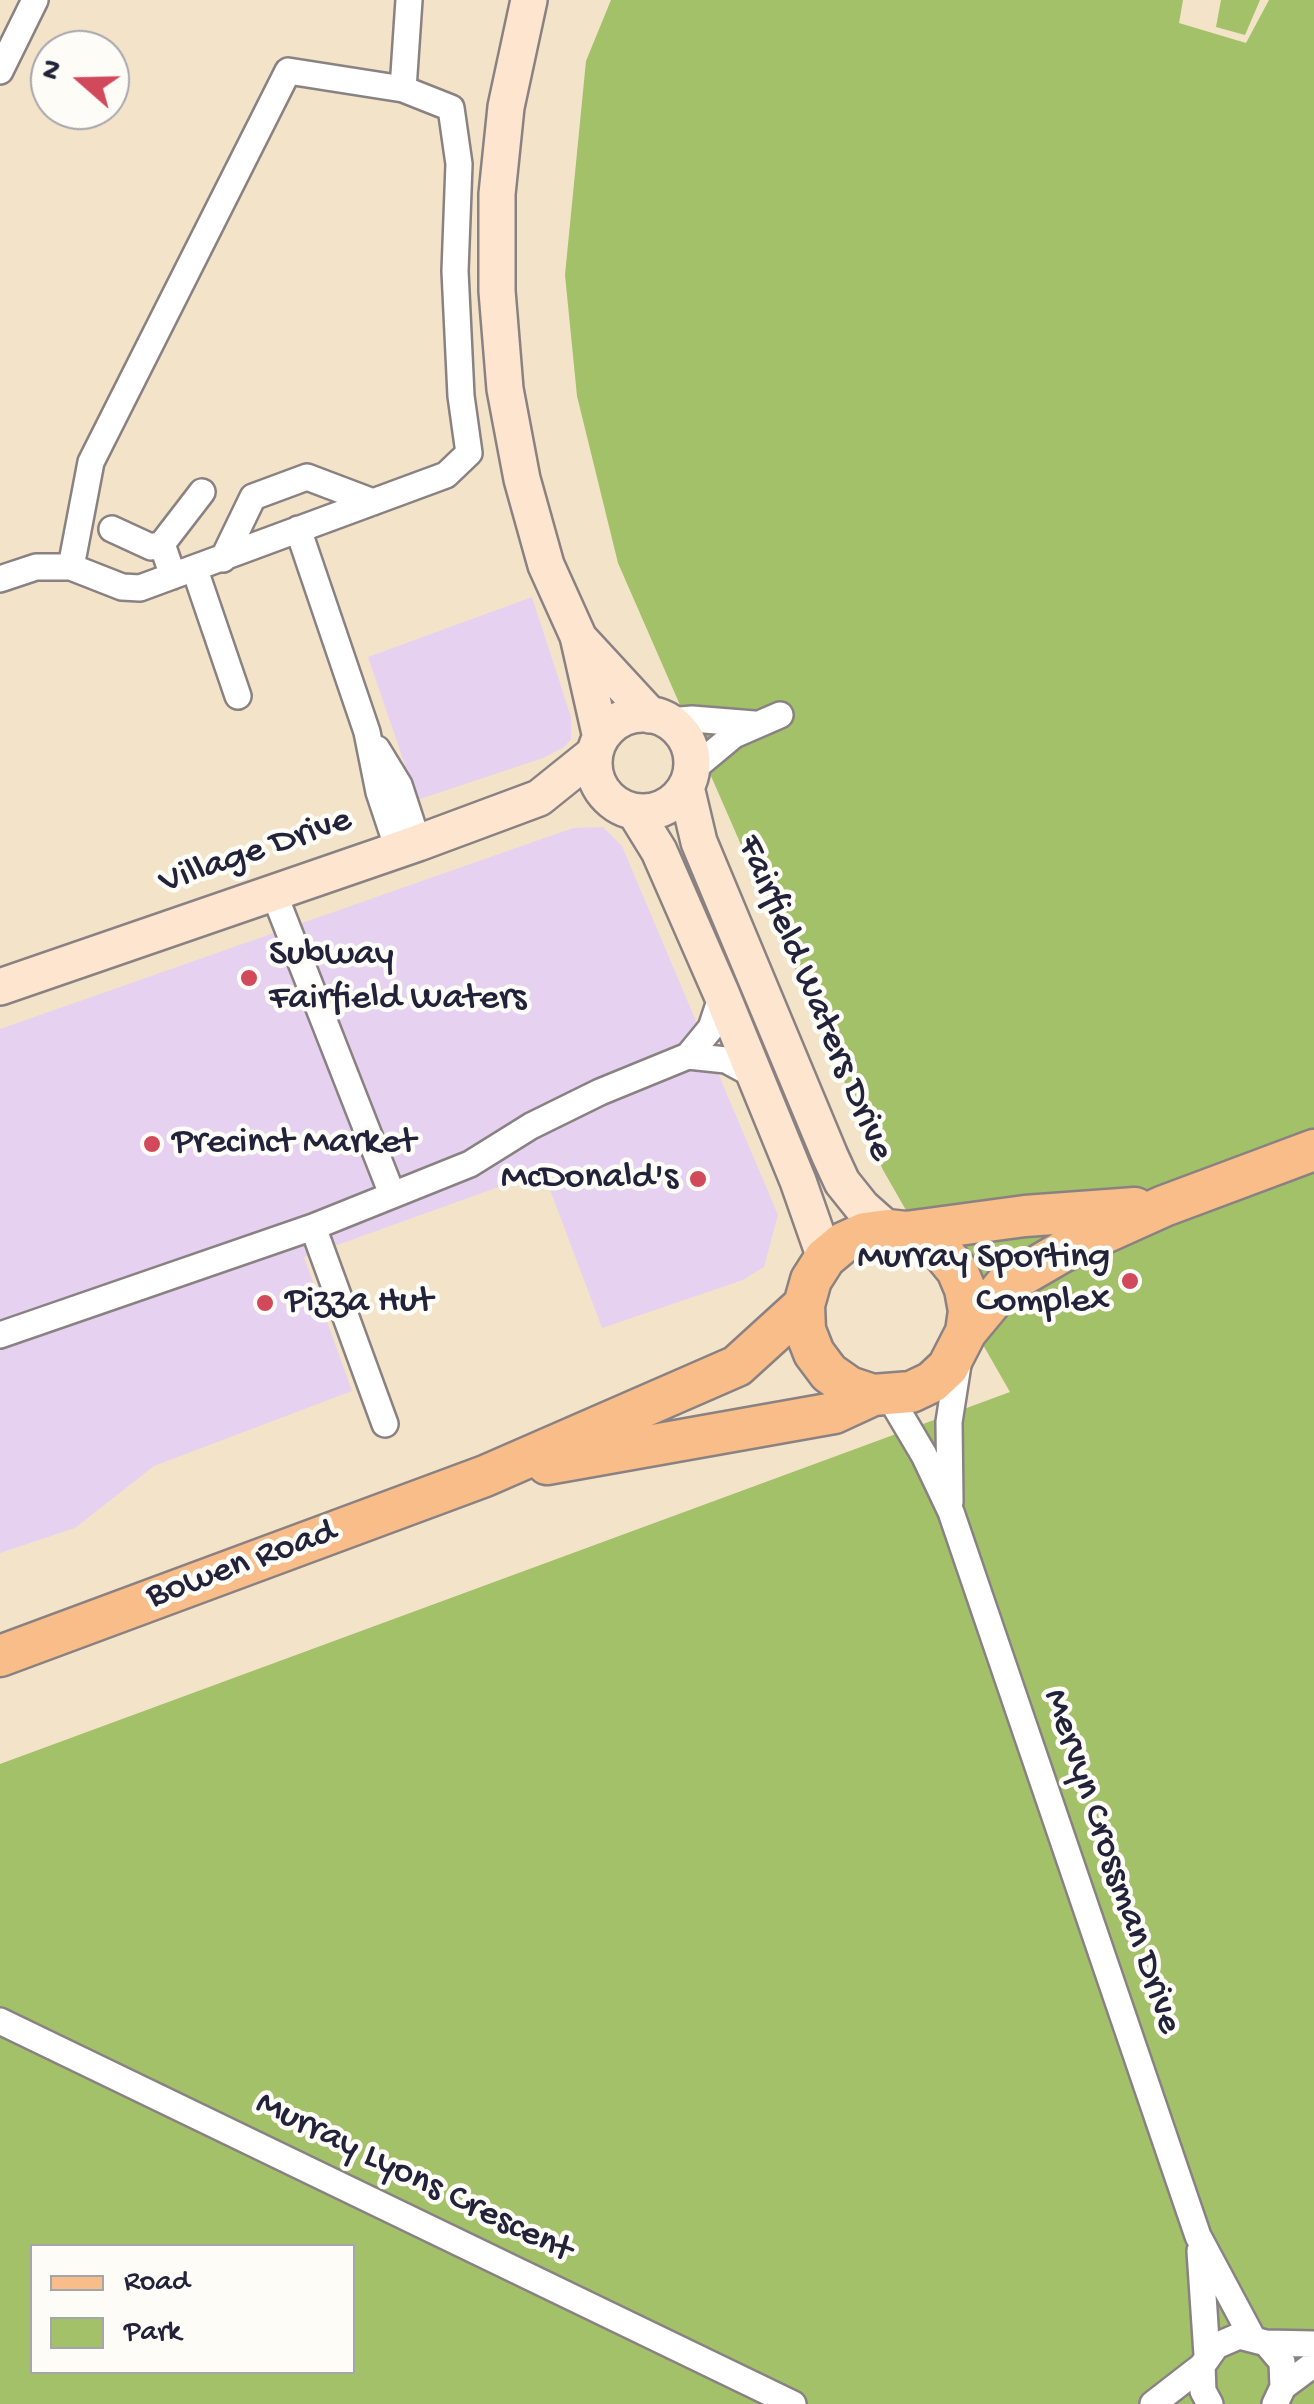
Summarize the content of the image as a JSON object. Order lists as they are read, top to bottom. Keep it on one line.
{"streets":{"main road":["Bowen Road"],"street":["Village Drive","Fairfield Waters Drive","Mervyn Crossman Drive","Murray Lyons Crescent"]},"crossings":[["Village Drive","Fairfield Waters Drive"],["Fairfield Waters Drive","Bowen Road"],["Fairfield Waters Drive","Mervyn Crossman Drive"],["Bowen Road","Mervyn Crossman Drive"]],"places":["Subway Fairfield Waters","Precinct Market","McDonald's","Murray Sporting Complex","Pizza Hut"],"legend":["Road","Park"],"north":"left"}
